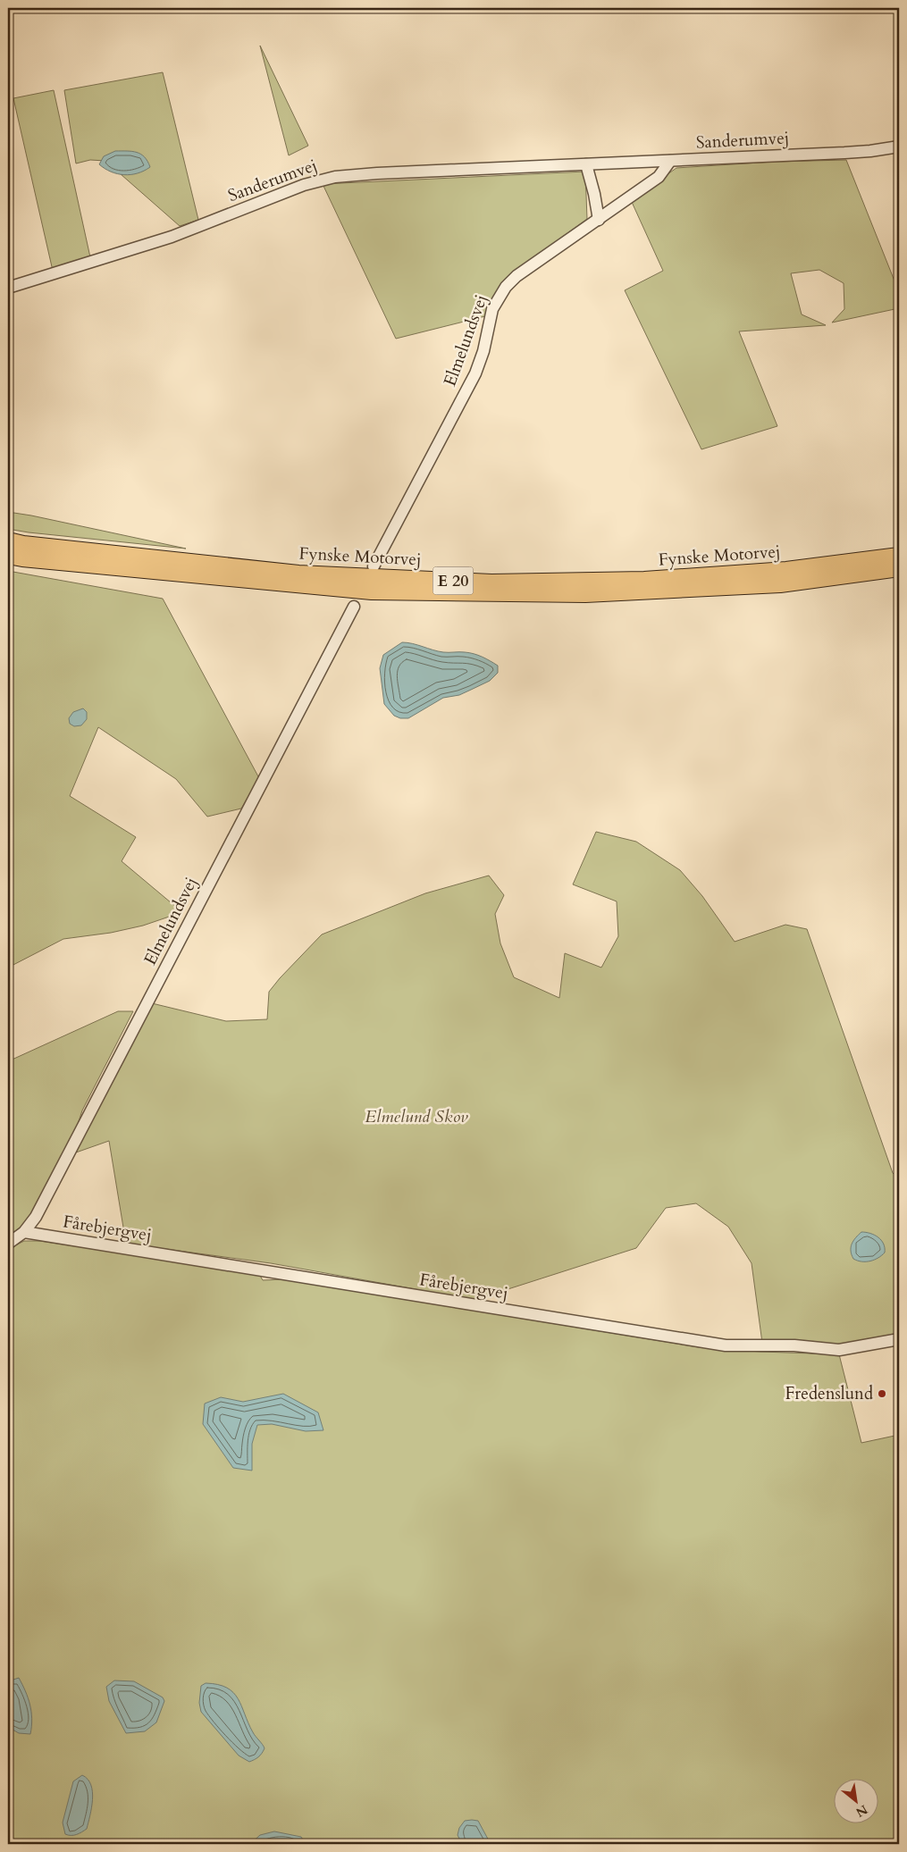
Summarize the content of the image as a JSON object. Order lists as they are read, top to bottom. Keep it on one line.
{"streets":{"highway":["Fynske Motorvej","E 20"],"street":["Sanderumvej","Elmelundsvej","Fårebjergvej"]},"crossings":[["Sanderumvej","Elmelundsvej"],["Elmelundsvej","Fårebjergvej"]],"parks":["Elmelund Skov"],"places":["Fredenslund"],"north":"bottom right"}
